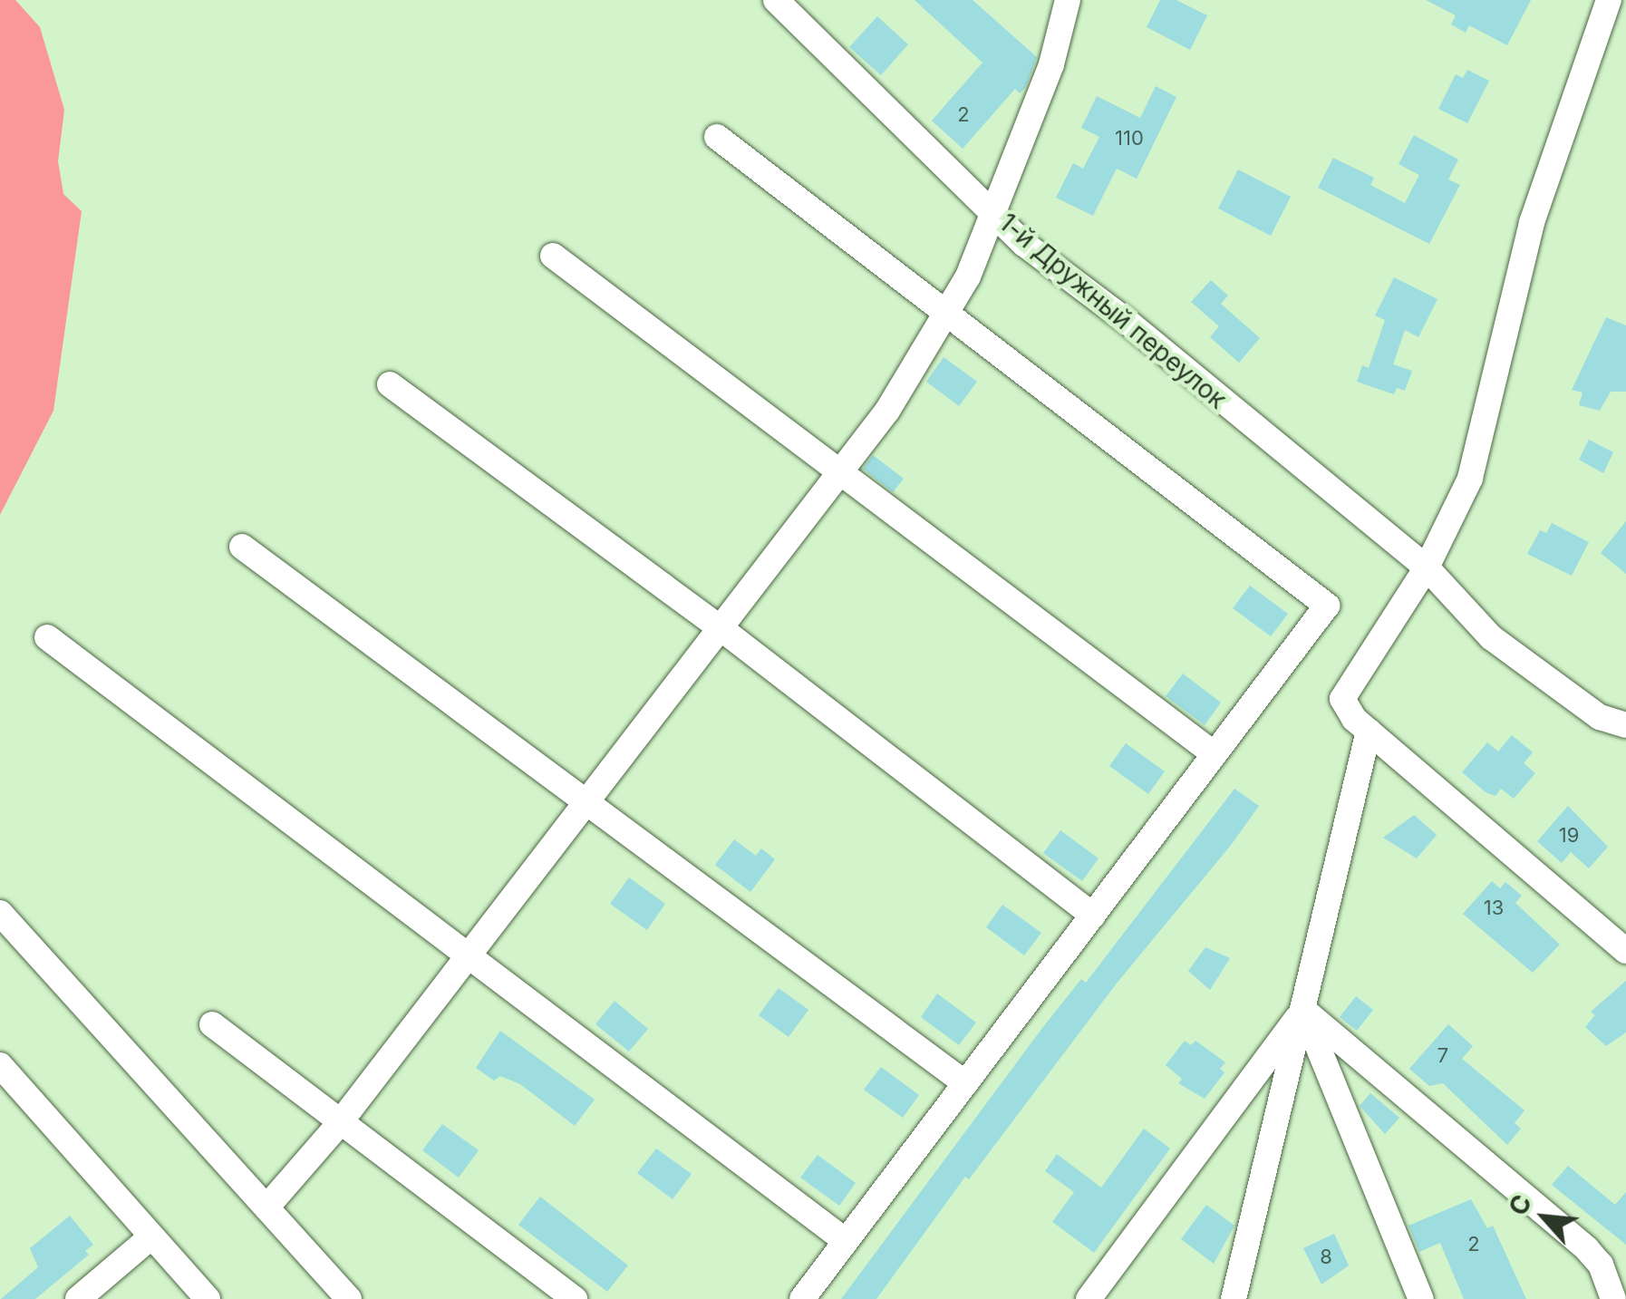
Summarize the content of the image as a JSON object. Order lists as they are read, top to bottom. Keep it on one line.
{"streets":{"street":["1-й Дружный переулок"]},"house_numbers":["2","110","19","13","7","2","8"],"north":"top left"}
